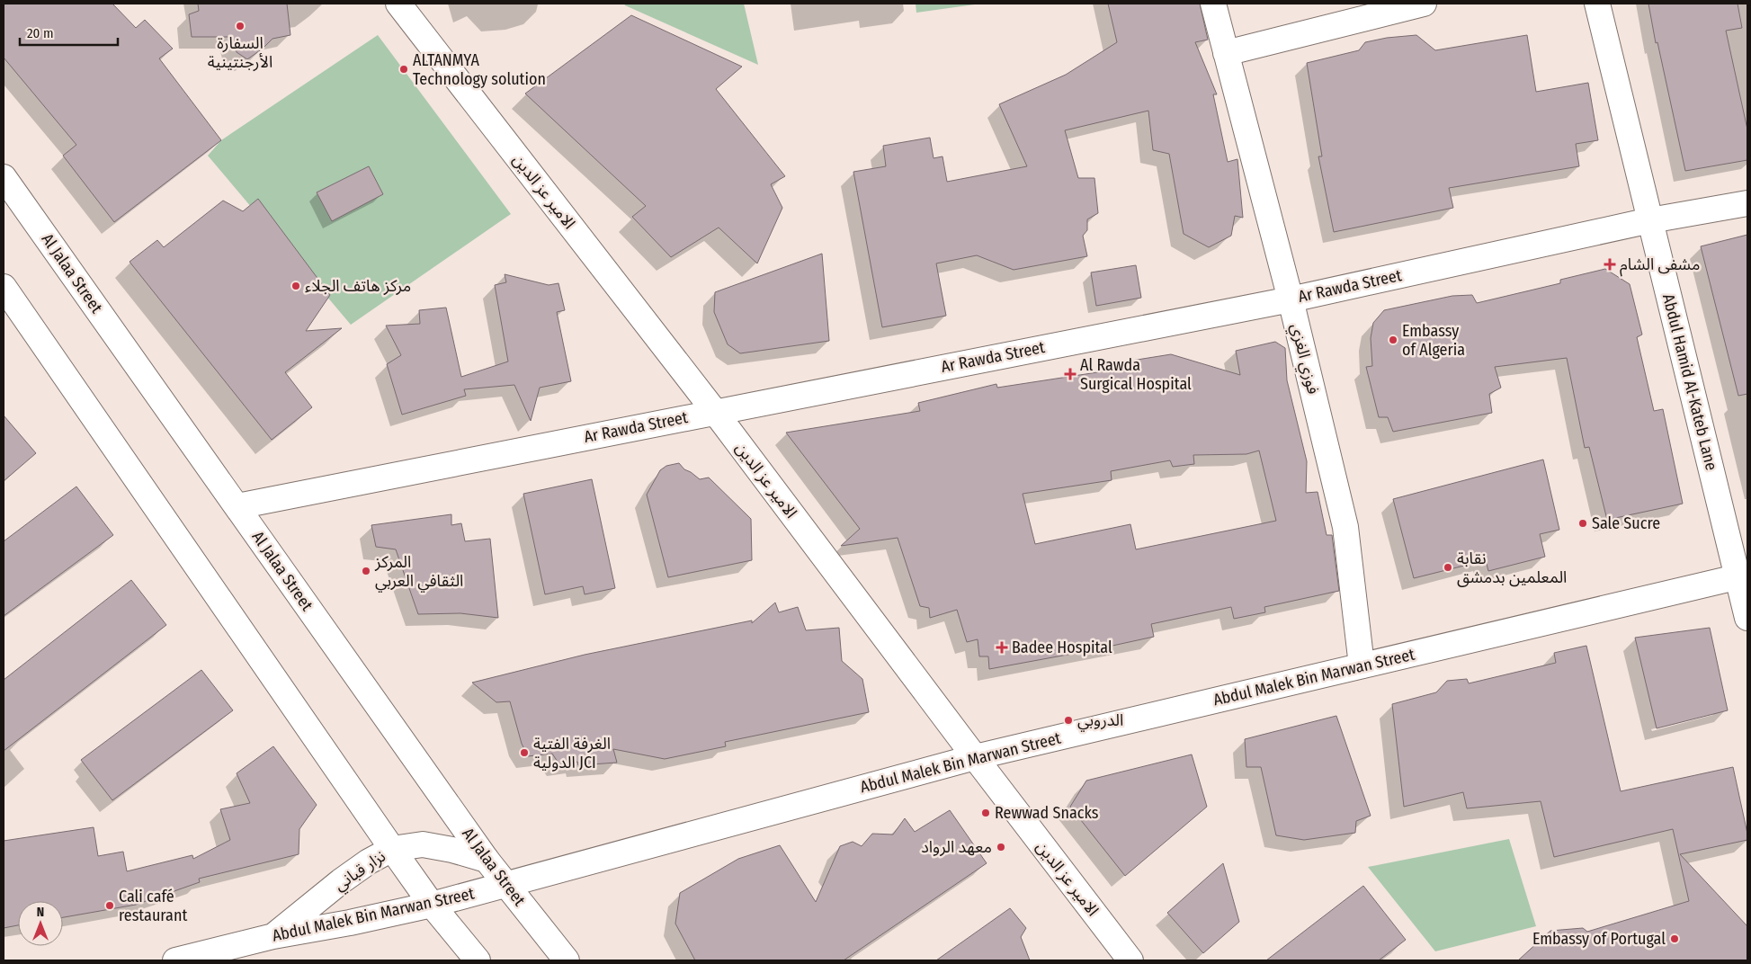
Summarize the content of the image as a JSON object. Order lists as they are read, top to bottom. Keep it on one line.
{"streets":{"street":["الامير عز الدين","Al Jalaa Street","Ar Rawda Street","فوزي الغزي","Abdul Hamid Al-Kateb Lane","Abdul Malek Bin Marwan Street","نزار قباني"]},"crossings":[["الامير عز الدين","Ar Rawda Street"],["الامير عز الدين","Abdul Malek Bin Marwan Street"],["Al Jalaa Street","Ar Rawda Street"],["Al Jalaa Street","Abdul Malek Bin Marwan Street"],["Al Jalaa Street","نزار قباني"],["Ar Rawda Street","فوزي الغزي"],["Ar Rawda Street","Abdul Hamid Al-Kateb Lane"],["فوزي الغزي","Abdul Malek Bin Marwan Street"],["Abdul Hamid Al-Kateb Lane","Abdul Malek Bin Marwan Street"],["Abdul Malek Bin Marwan Street","نزار قباني"]],"places":{"other":["السفارة الأرجنتينية","ALTANMYA Technology solution","مركز هاتف الجلاء","Embassy of Algeria","Sale Sucre","نقابة المعلمين بدمشق","المركز الثقافي العربي","الدروبي","الغرفة الفتية الدولية JCI","Rewwad Snacks","معهد الرواد","Cali café restaurant","Embassy of Portugal"],"health":["مشفى الشام","Al Rawda Surgical Hospital","Badee Hospital"]},"scale_bar":"20 m","north":"top"}
